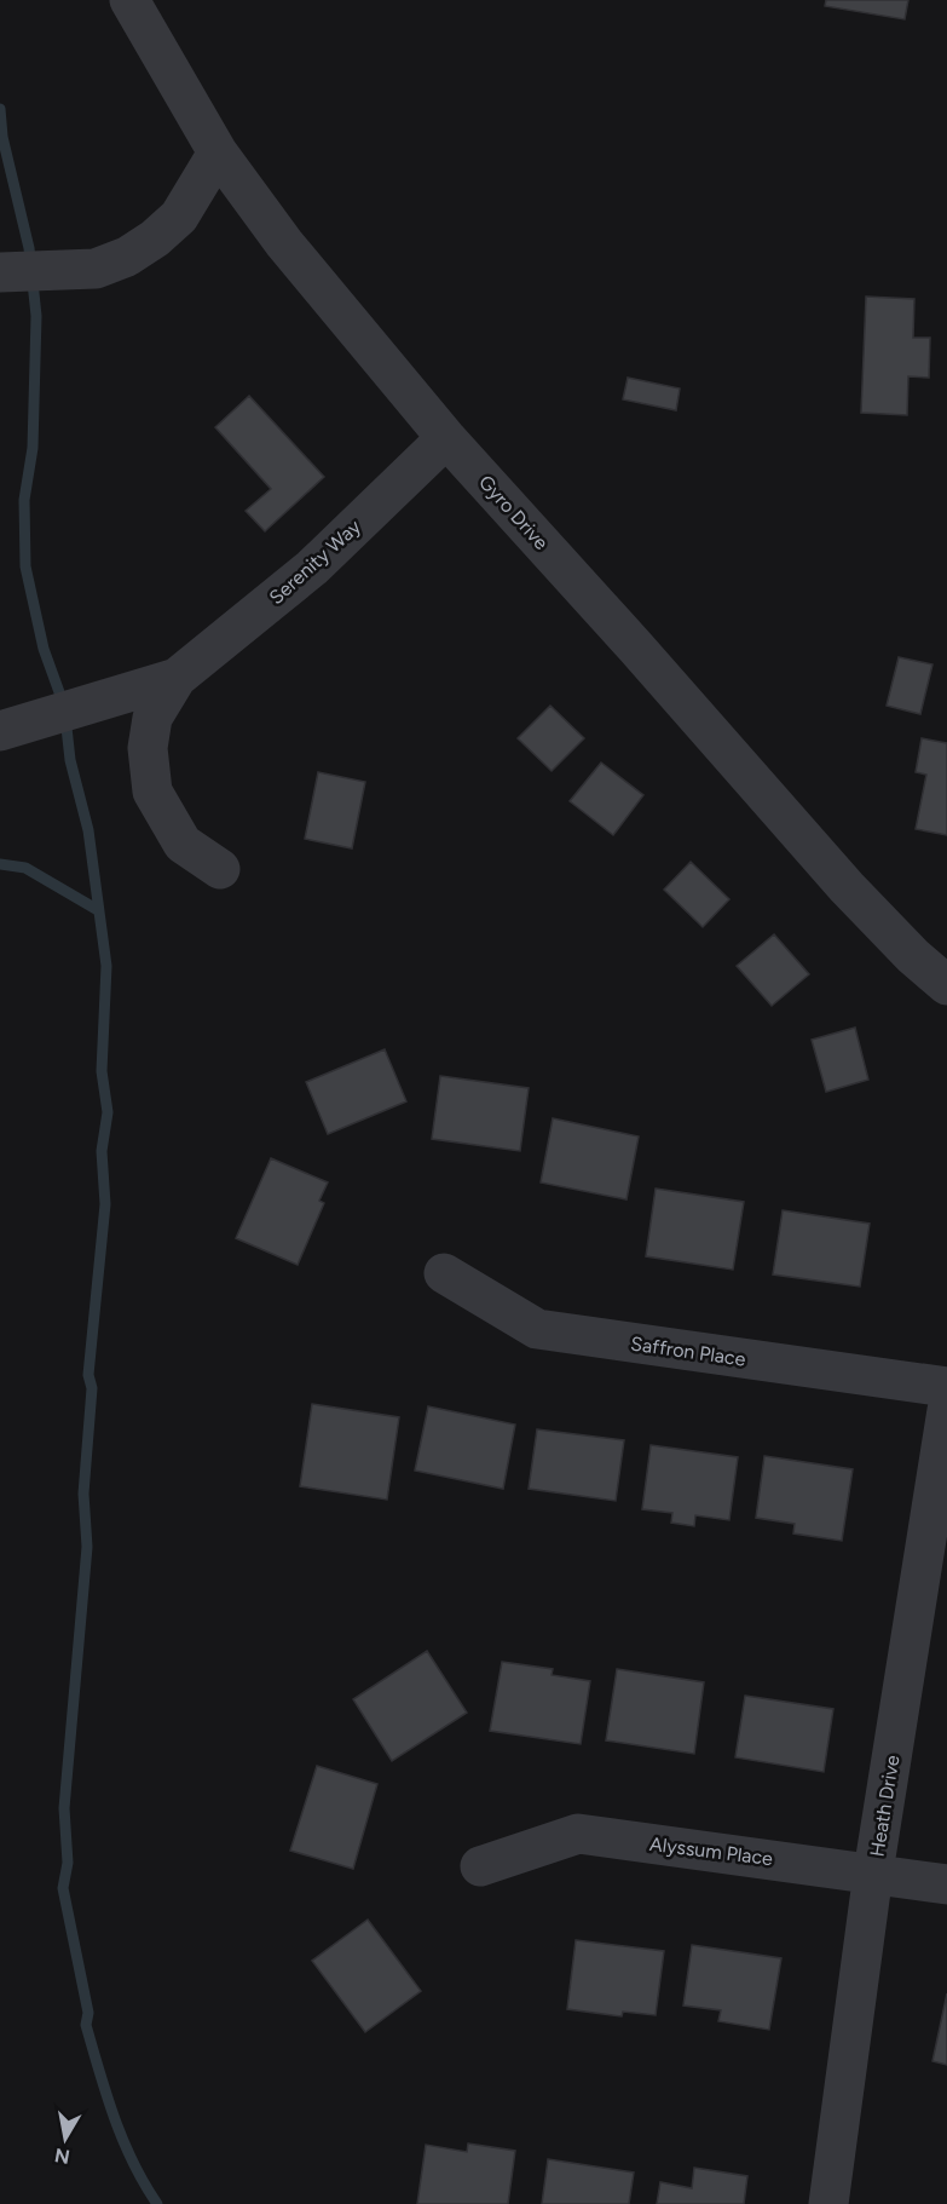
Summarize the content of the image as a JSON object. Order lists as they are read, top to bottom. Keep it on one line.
{"streets":{"street":["Gyro Drive","Serenity Way","Saffron Place","Heath Drive","Alyssum Place"]},"crossings":[["Gyro Drive","Serenity Way"],["Heath Drive","Alyssum Place"]],"north":"bottom"}
